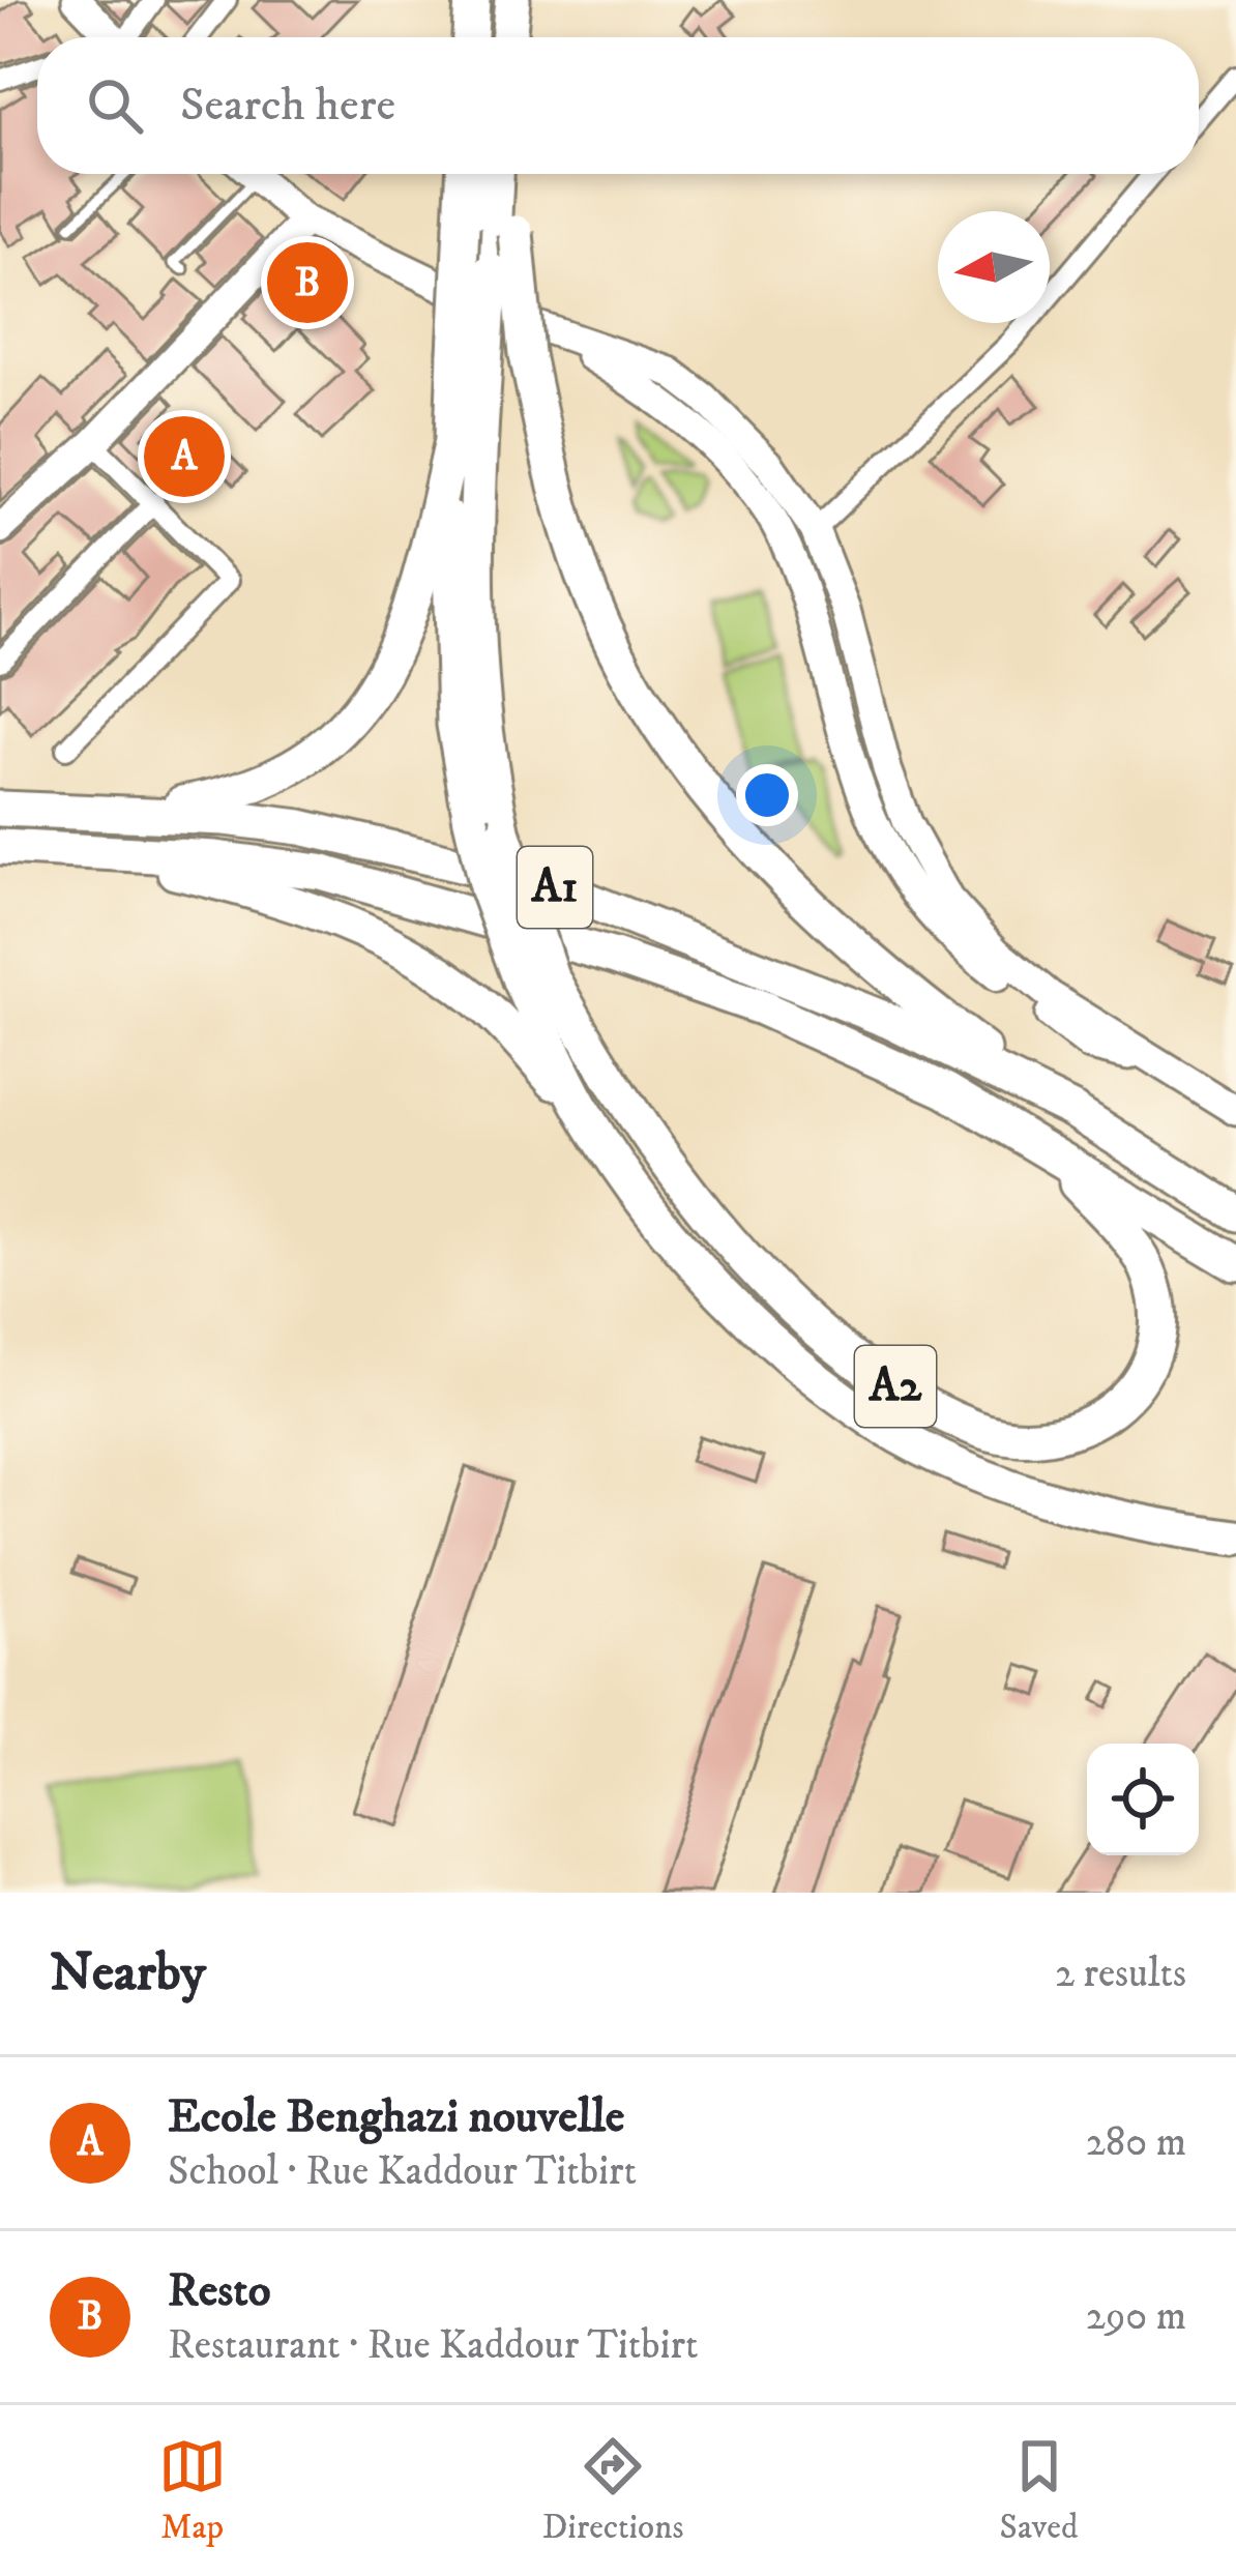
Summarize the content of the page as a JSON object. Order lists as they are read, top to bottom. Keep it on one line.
{"streets":{"highway":["A1","A2"]},"crossings":[["A1","A2"]],"north":"left","page":{"search":"Search here","pins":["B","A"],"heading":["Nearby","2 results"],"list":[{"mark":"A","name":"Ecole Benghazi nouvelle","note":"School · Rue Kaddour Titbirt","value":"280 m"},{"mark":"B","name":"Resto","note":"Restaurant · Rue Kaddour Titbirt","value":"290 m"}],"nav":["Map","Directions","Saved"]}}
